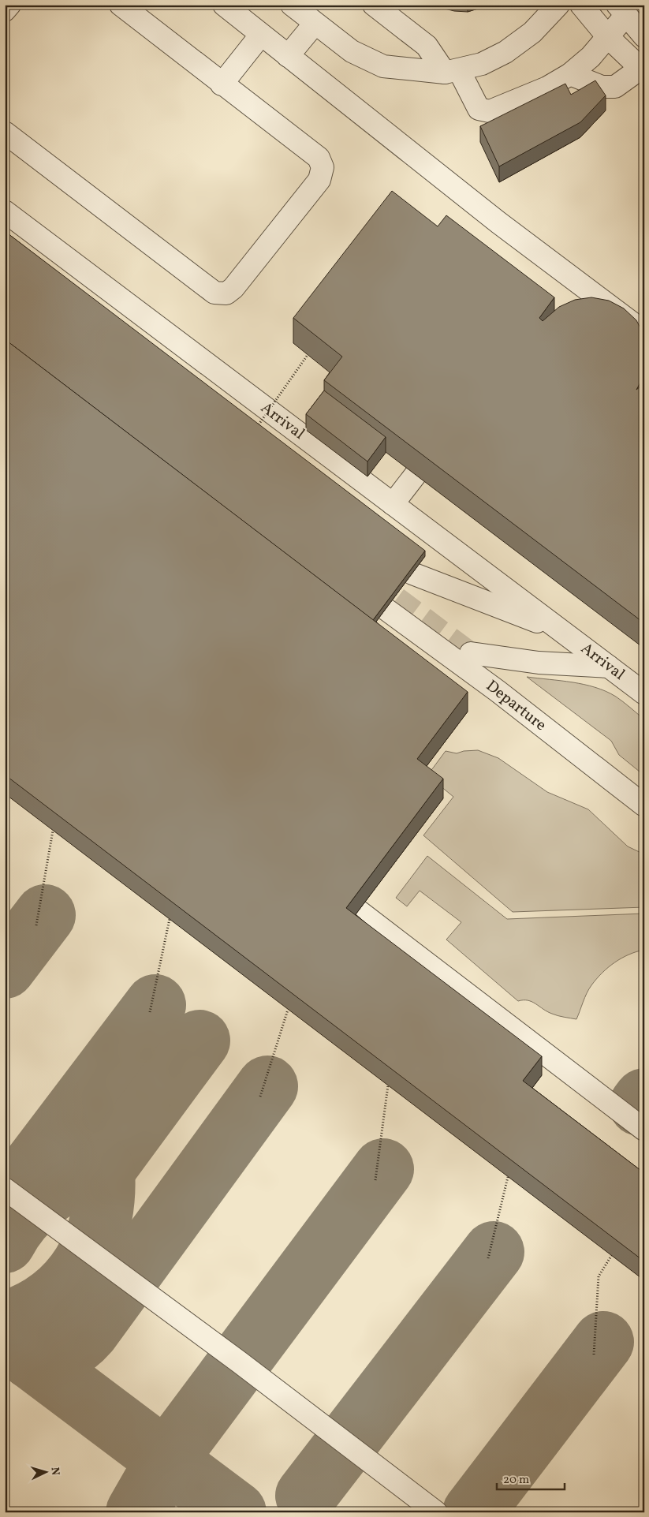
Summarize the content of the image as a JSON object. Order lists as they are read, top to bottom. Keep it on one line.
{"streets":{"street":["Arrival","Departure"]},"scale_bar":"20 m","north":"right"}
